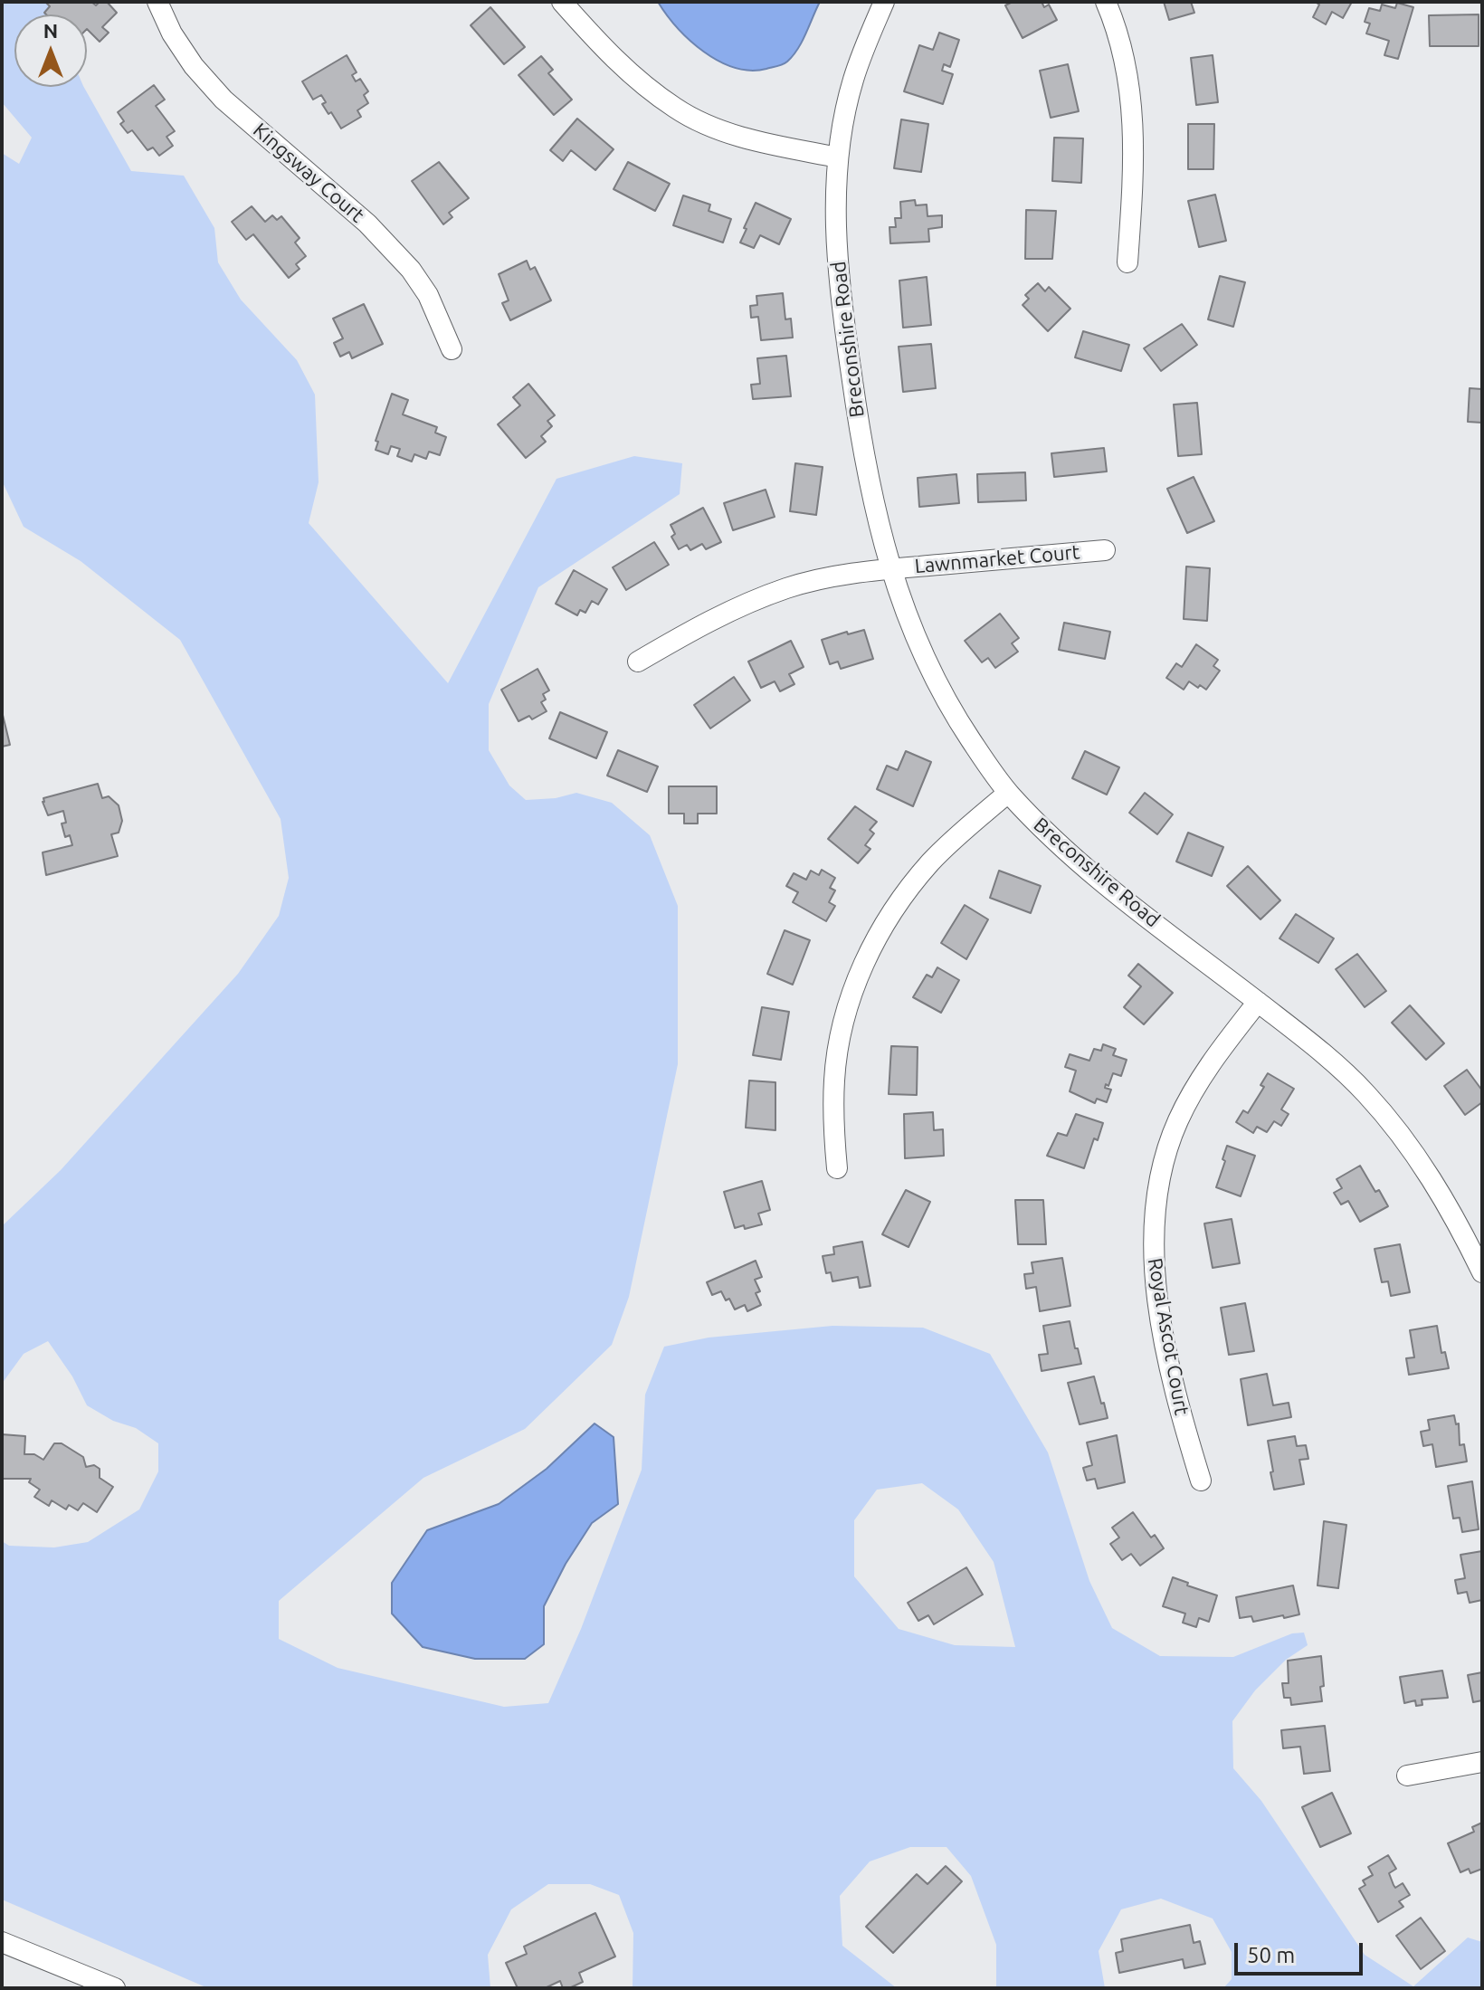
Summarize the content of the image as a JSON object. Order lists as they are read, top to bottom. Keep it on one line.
{"streets":{"street":["Kingsway Court","Breconshire Road","Lawnmarket Court","Royal Ascot Court"]},"crossings":[["Breconshire Road","Lawnmarket Court"],["Breconshire Road","Royal Ascot Court"]],"scale_bar":"50 m","north":"top"}
